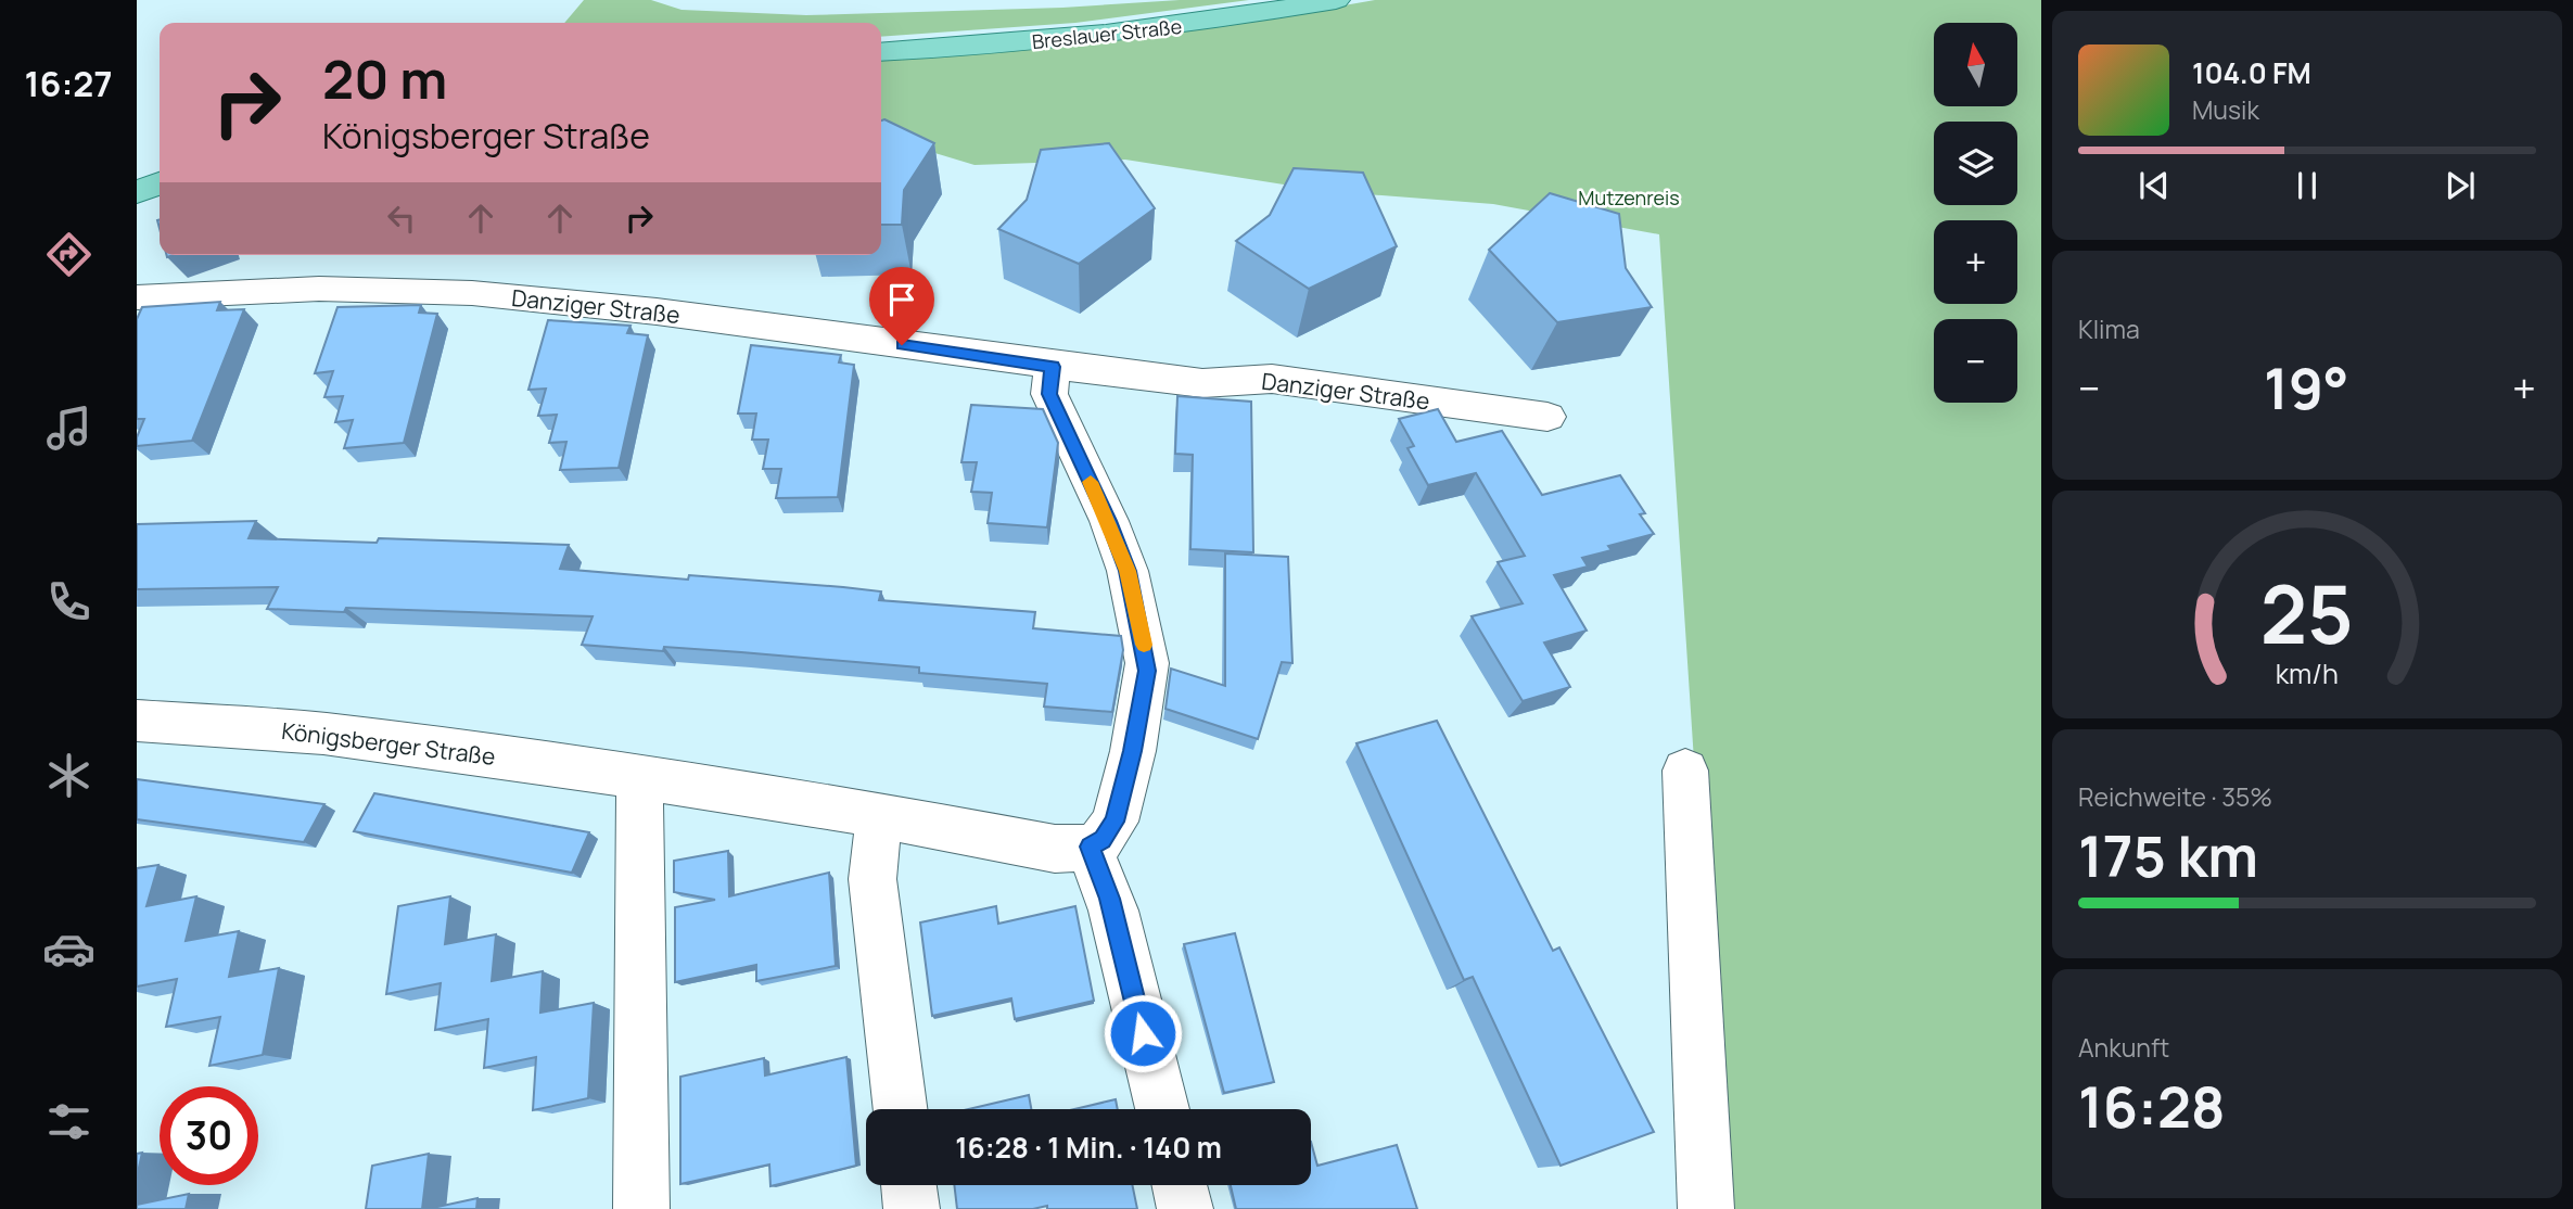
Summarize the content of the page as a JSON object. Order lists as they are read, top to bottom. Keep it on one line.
{"streets":{"main road":["Breslauer Straße"],"street":["Danziger Straße","Königsberger Straße"]},"parks":["Mutzenreis"],"north":"top","page":{"tabs":"16:27","map_buttons":["+","−"],"turn":["20 m","Königsberger Straße"],"song":["104.0 FM","Musik"],"tile":["Klima",["Reichweite · 35%","175 km"],["Ankunft","16:28"]],"heat":["−","19°","+"],"limit":"30","trip":"16:28 · 1 Min. · 140 m","gauge":["25","km/h"]}}
